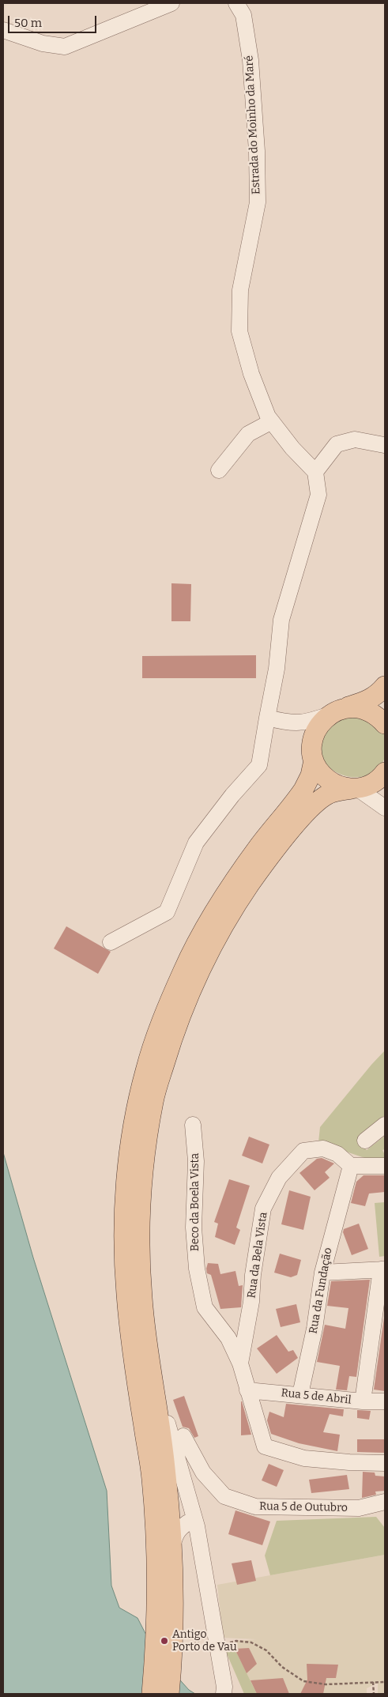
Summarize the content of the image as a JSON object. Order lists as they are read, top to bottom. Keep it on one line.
{"streets":{"street":["Estrada do Moinho da Maré","Beco da Boela Vista","Rua da Bela Vista","Rua da Fundação","Rua 5 de Abril","Rua 5 de Outubro"]},"crossings":[["Beco da Boela Vista","Rua da Bela Vista"],["Beco da Boela Vista","Rua 5 de Abril"],["Rua da Bela Vista","Rua da Fundação"],["Rua da Fundação","Rua 5 de Abril"]],"places":["Antigo Porto de Vau"],"scale_bar":"50 m"}
